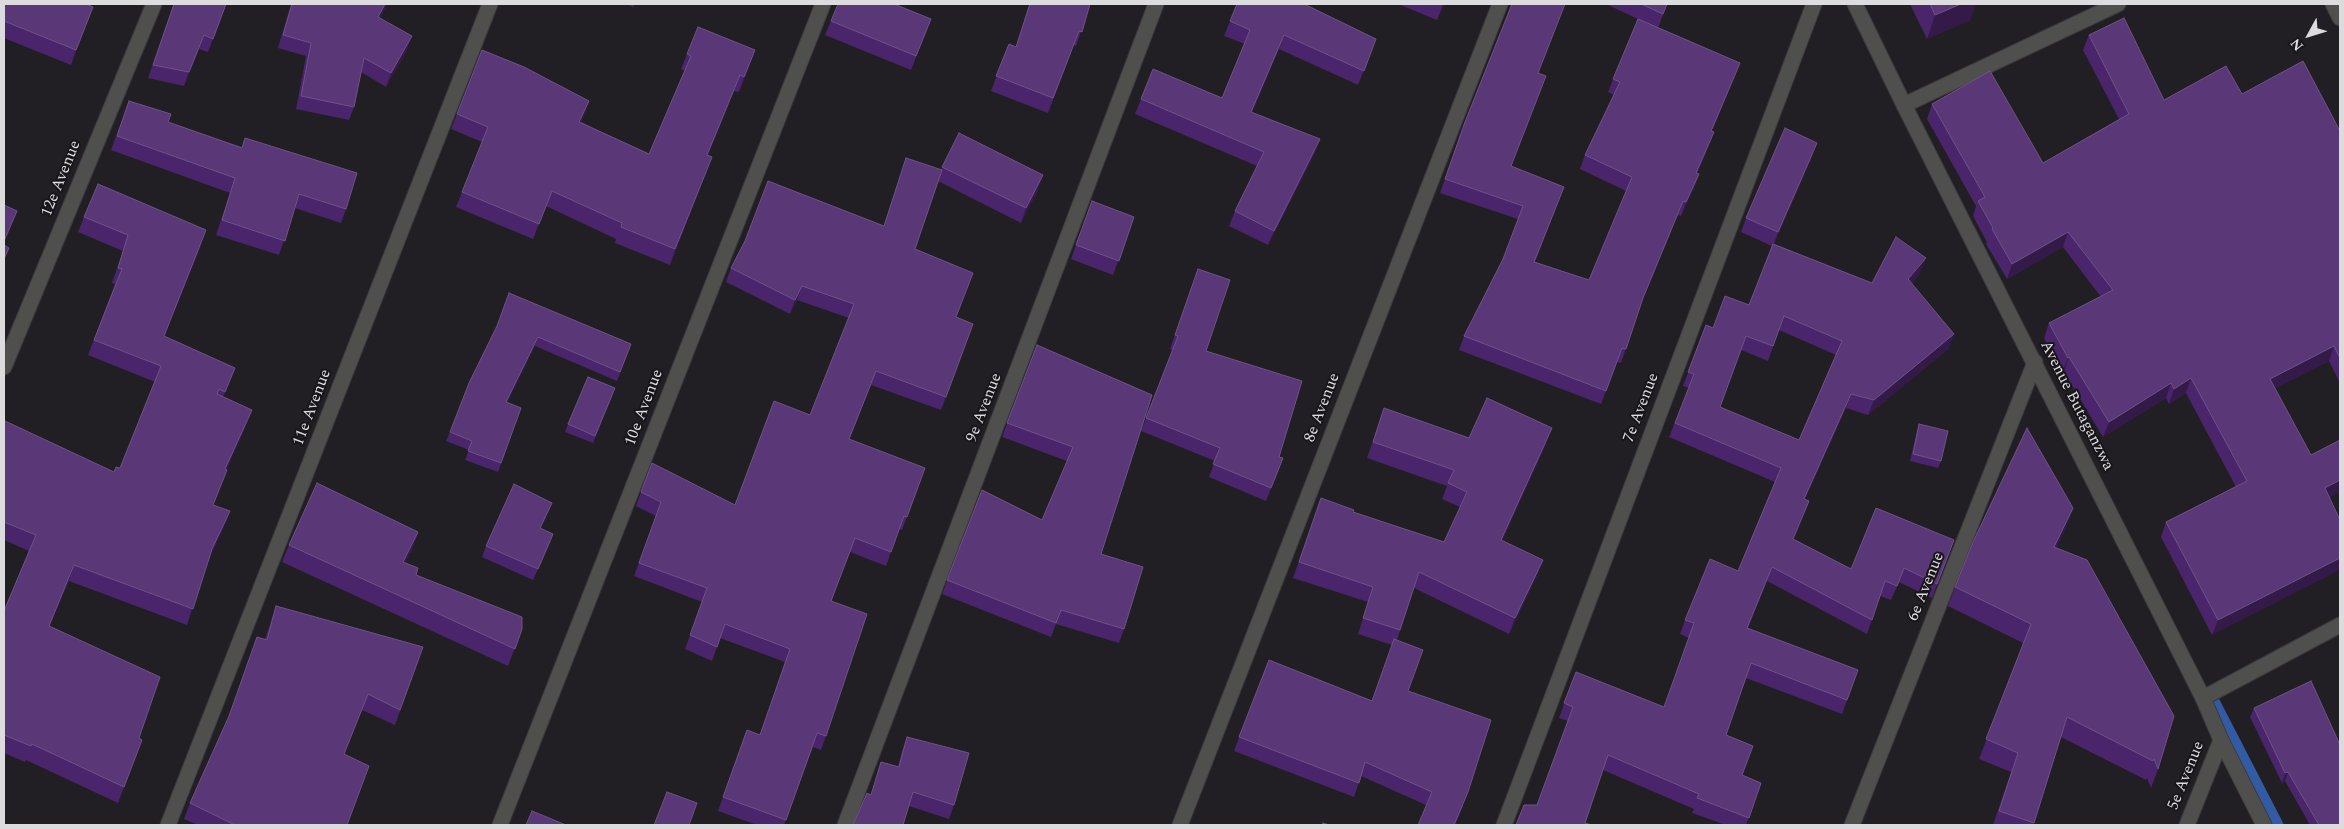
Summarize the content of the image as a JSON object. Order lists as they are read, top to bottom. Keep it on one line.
{"streets":{"street":["12e Avenue","Avenue Butaganzwa","11e Avenue","10e Avenue","9e Avenue","8e Avenue","7e Avenue","6e Avenue","5e Avenue"]},"crossings":[["Avenue Butaganzwa","6e Avenue"],["Avenue Butaganzwa","5e Avenue"]],"north":"bottom left"}
